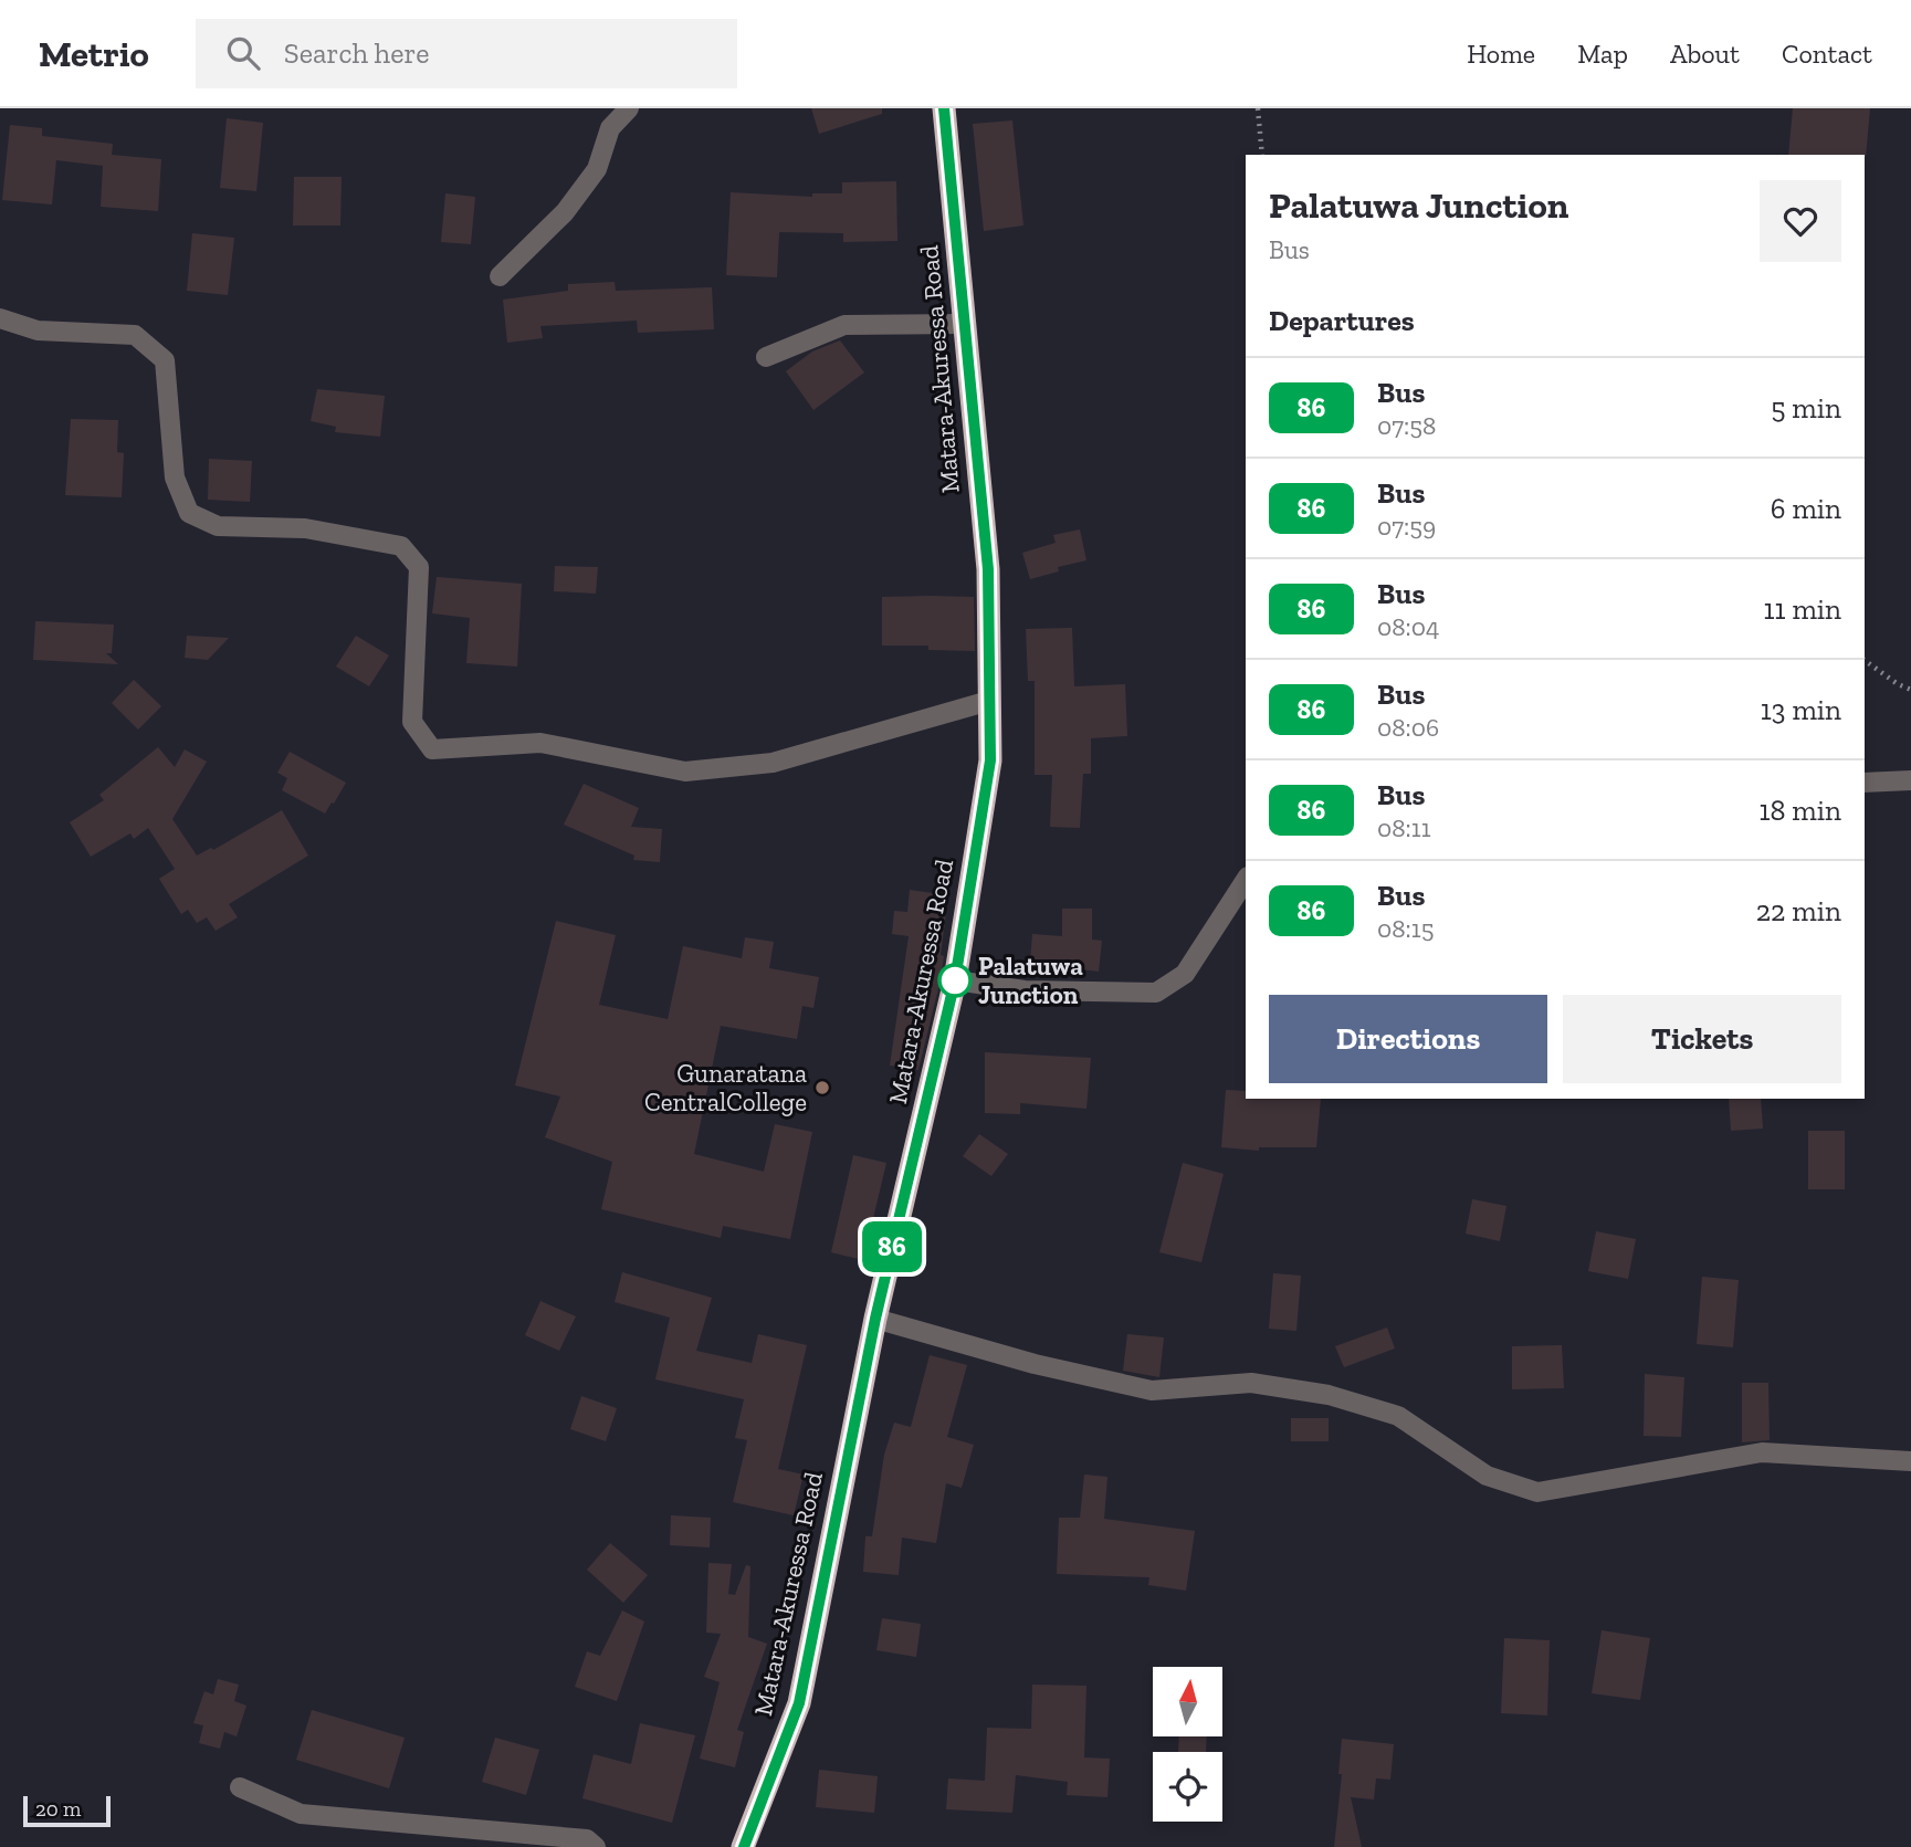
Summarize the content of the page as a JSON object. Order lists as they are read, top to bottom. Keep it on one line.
{"streets":{"highway":["Matara-Akuressa Road"]},"places":["Palatuwa Junction","Gunaratana CentralCollege"],"lines":["bus line 86"],"scale_bar":"20 m","north":"top","page":{"header":"Metrio","search":"Search here","nav":["Home","Map","About","Contact"],"on_map":"86","heading":[["Palatuwa Junction","Bus"],"Departures"],"list":[{"mark":"86","name":"Bus","note":"07:58","value":"5 min"},{"mark":"86","name":"Bus","note":"07:59","value":"6 min"},{"mark":"86","name":"Bus","note":"08:04","value":"11 min"},{"mark":"86","name":"Bus","note":"08:06","value":"13 min"},{"mark":"86","name":"Bus","note":"08:11","value":"18 min"},{"mark":"86","name":"Bus","note":"08:15","value":"22 min"}],"buttons":["Directions","Tickets"],"scale":"20 m"}}
